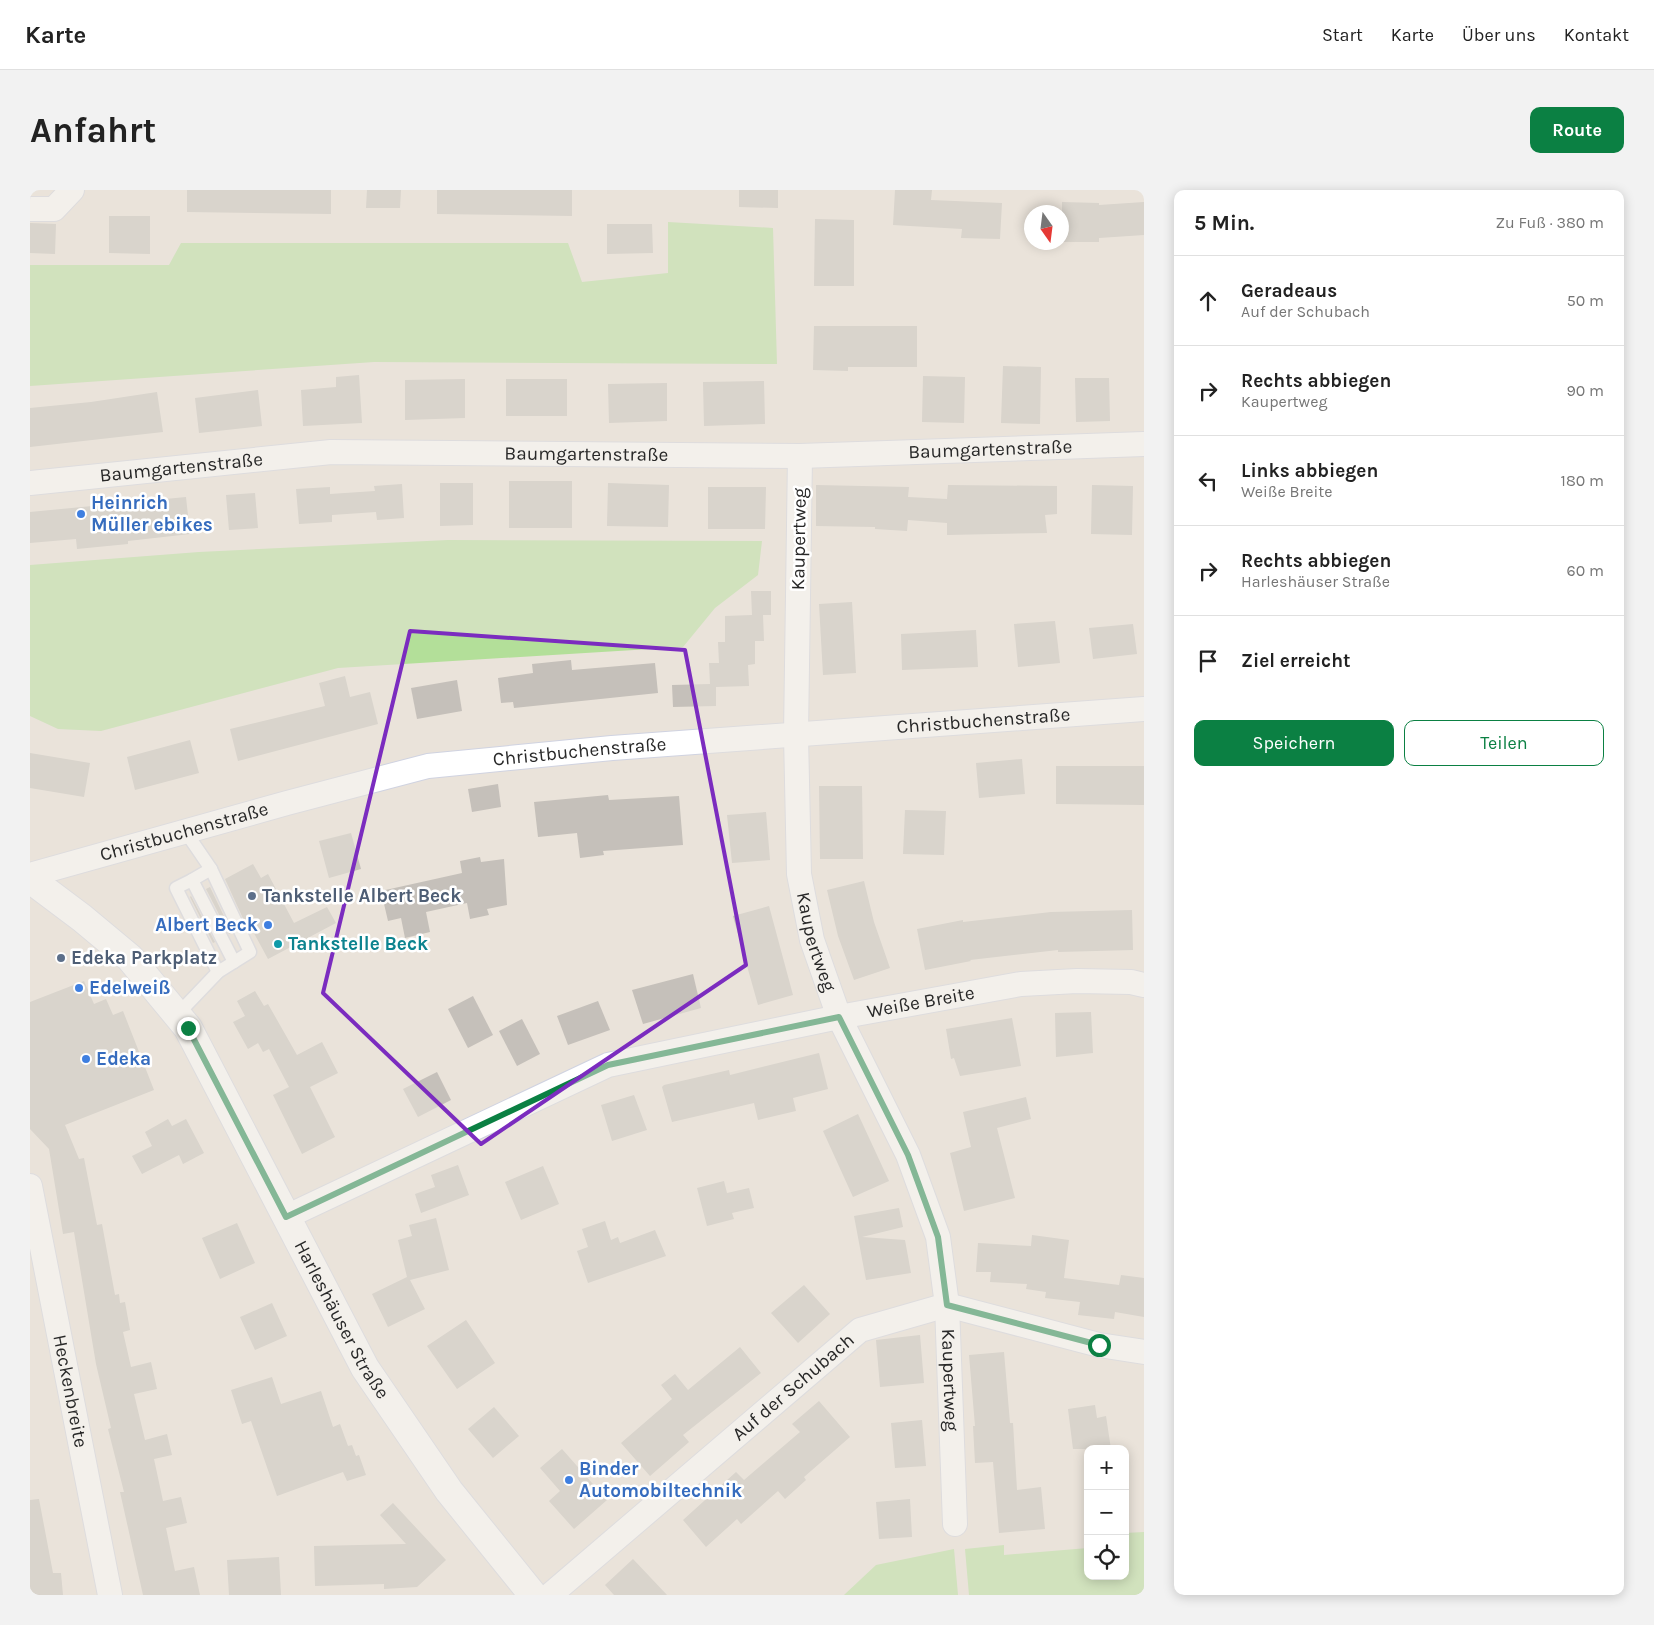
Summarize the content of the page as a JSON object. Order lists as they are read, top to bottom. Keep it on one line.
{"streets":{"main road":["Harleshäuser Straße"],"street":["Baumgartenstraße","Kaupertweg","Christbuchenstraße","Weiße Breite","Auf der Schubach","Heckenbreite"]},"crossings":[["Baumgartenstraße","Kaupertweg"],["Kaupertweg","Christbuchenstraße"],["Kaupertweg","Weiße Breite"],["Kaupertweg","Auf der Schubach"],["Christbuchenstraße","Harleshäuser Straße"],["Weiße Breite","Harleshäuser Straße"]],"places":["Heinrich Müller ebikes","Tankstelle Albert Beck","Albert Beck","Tankstelle Beck","Edeka Parkplatz","Edelweiß","Edeka","Binder Automobiltechnik"],"north":"bottom","page":{"header":"Karte","nav":["Start","Karte","Über uns","Kontakt"],"buttons":["Route",["Speichern","Teilen"]],"title":"Anfahrt","heading":["5 Min.","Zu Fuß · 380 m"],"list":[["Geradeaus","Auf der Schubach","50 m"],["Rechts abbiegen","Kaupertweg","90 m"],["Links abbiegen","Weiße Breite","180 m"],["Rechts abbiegen","Harleshäuser Straße","60 m"],"Ziel erreicht"],"map_buttons":["+","−"]}}
